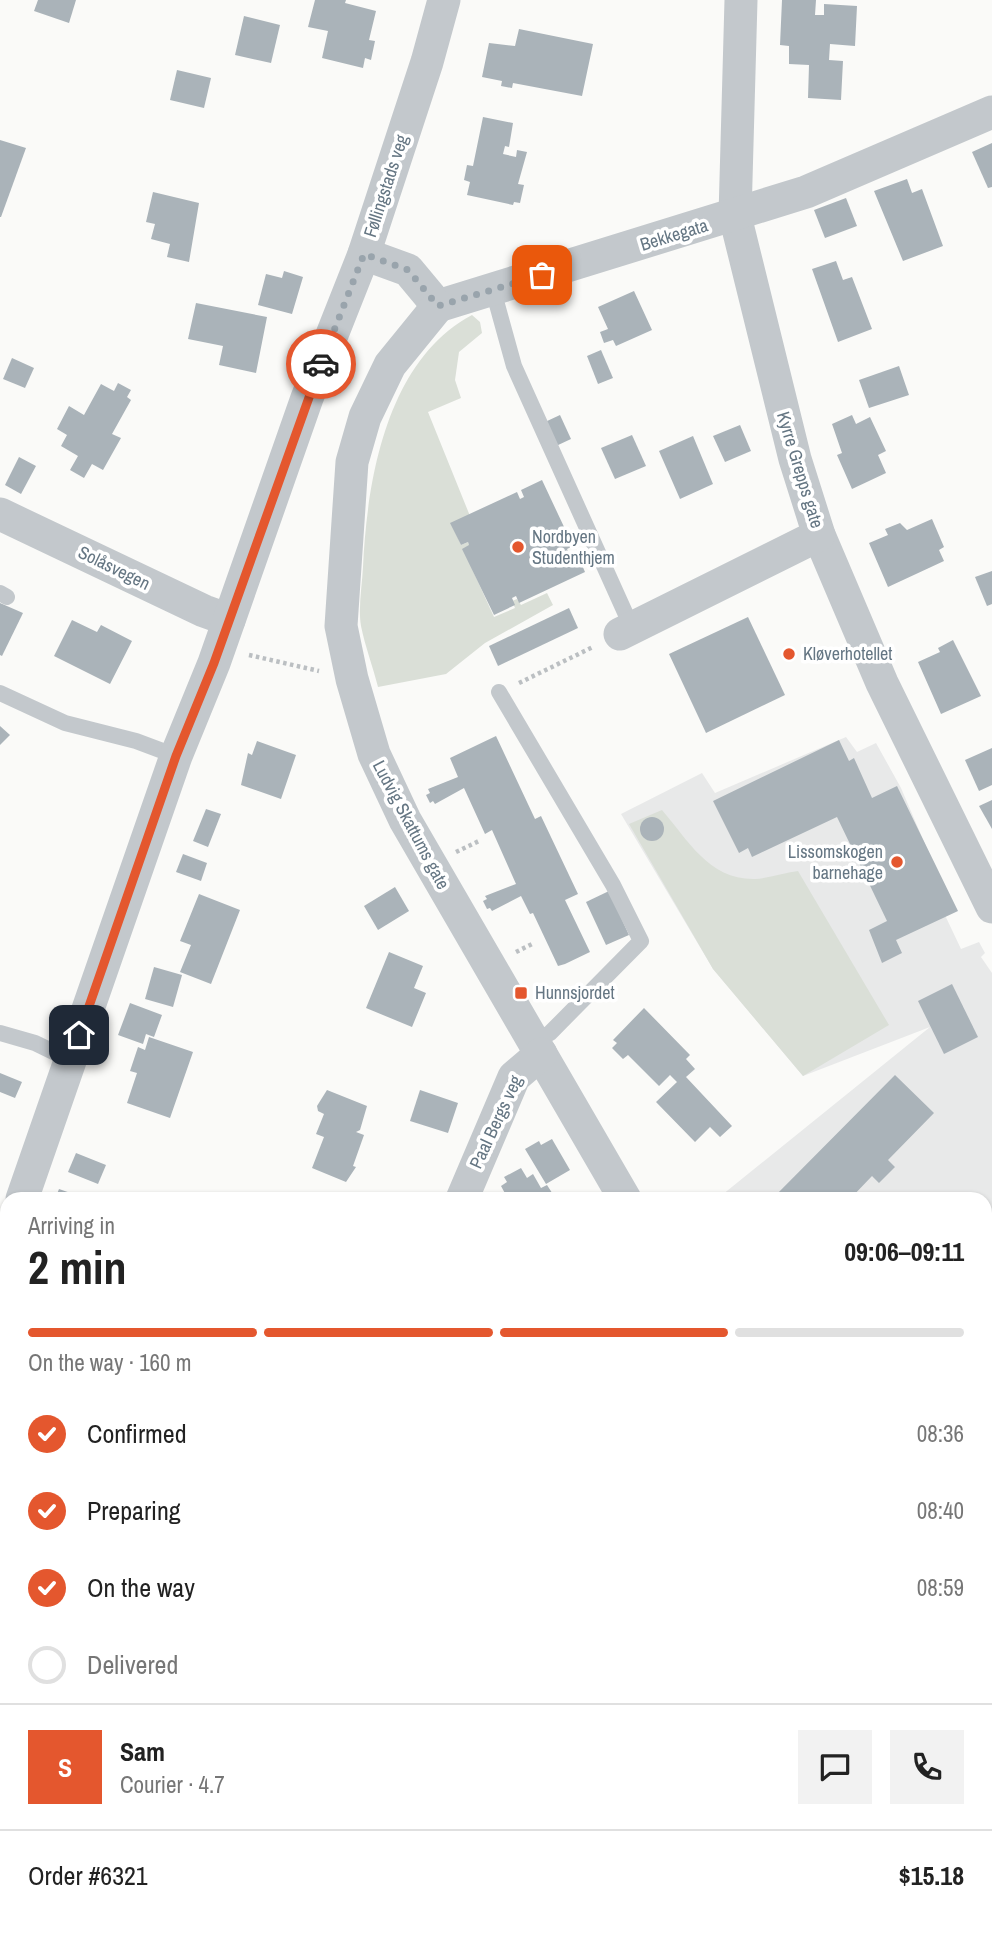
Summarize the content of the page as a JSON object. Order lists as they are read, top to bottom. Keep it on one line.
{"streets":{"street":["Føllingstads veg","Bekkegata","Kyrre Grepps gate","Solåsvegen","Ludvig Skattums gate","Paal Bergs veg"]},"crossings":[["Føllingstads veg","Solåsvegen"],["Bekkegata","Kyrre Grepps gate"],["Bekkegata","Ludvig Skattums gate"],["Ludvig Skattums gate","Paal Bergs veg"]],"places":{"other":["Nordbyen Studenthjem","Kløverhotellet","Lissomskogen barnehage"],"transit":["Hunnsjordet"]},"page":{"heading":["2 min","Arriving in","09:06–09:11"],"panel":["Sam","Courier · 4.7","Order #6321","$15.18"],"bar":"On the way · 160 m","list":[["Confirmed","08:36"],["Preparing","08:40"],["On the way","08:59"],"Delivered"],"round":"S"}}
